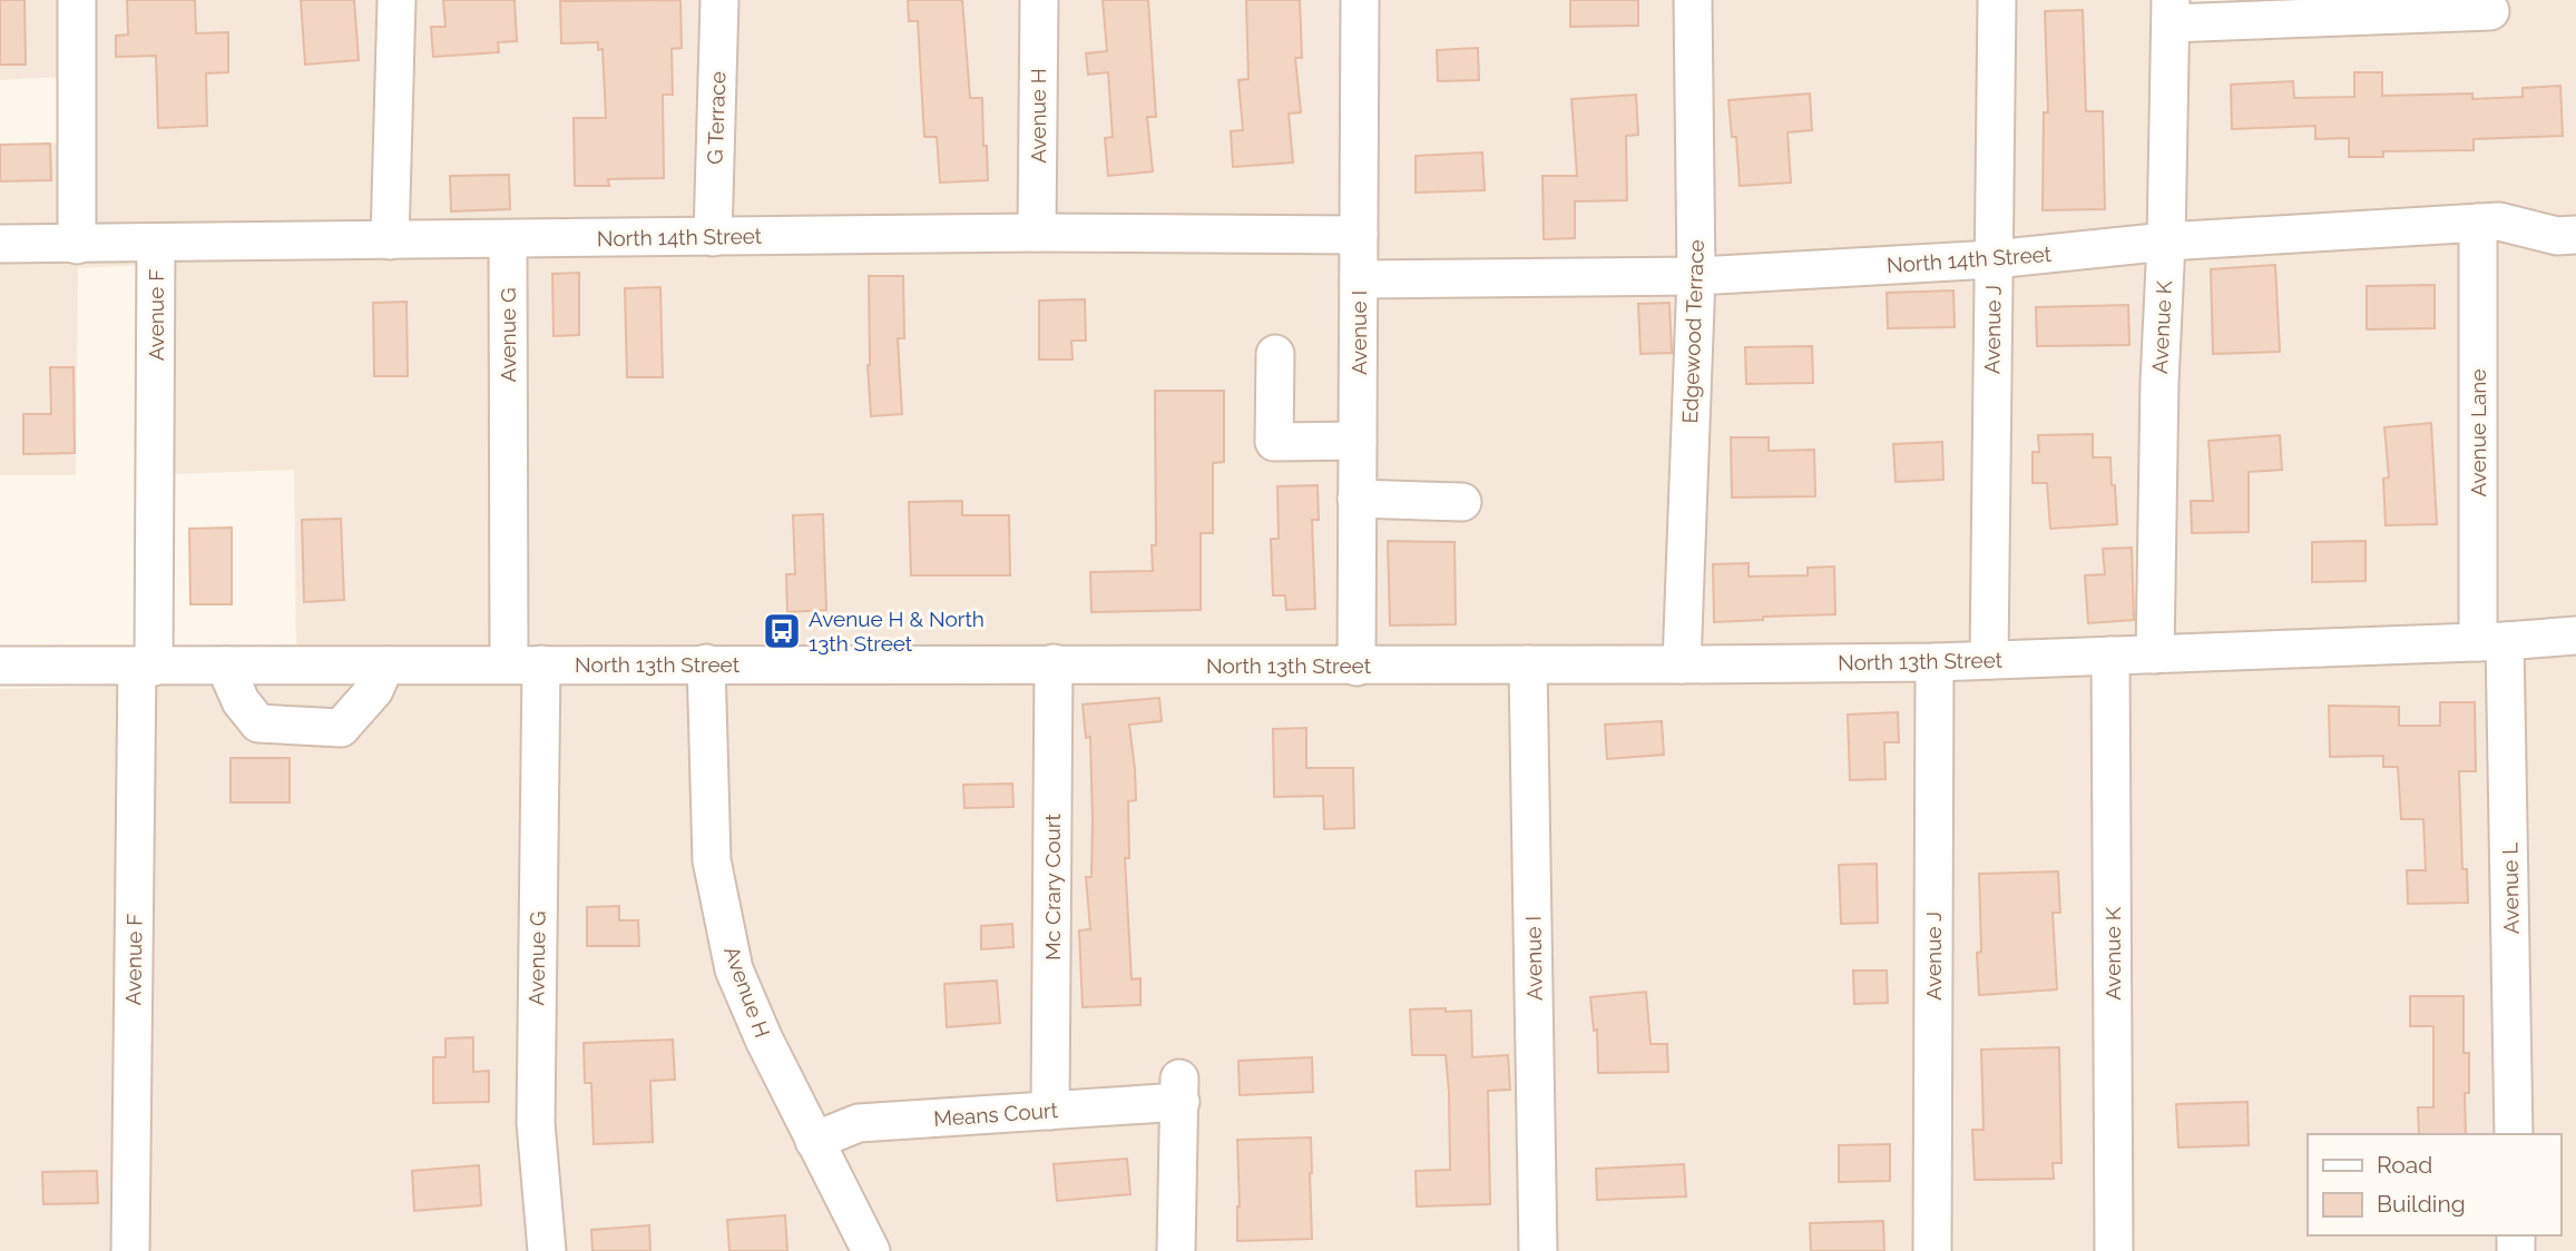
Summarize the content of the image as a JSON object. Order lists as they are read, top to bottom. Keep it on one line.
{"streets":{"street":["Avenue H","G Terrace","North 14th Street","Avenue F","Avenue K","Avenue J","Edgewood Terrace","Avenue I","Avenue G","Avenue Lane","North 13th Street","Mc Crary Court","Avenue L","Means Court"]},"crossings":[["Avenue H","North 14th Street"],["Avenue H","North 13th Street"],["Avenue H","Means Court"],["G Terrace","North 14th Street"],["North 14th Street","Avenue F"],["North 14th Street","Avenue K"],["North 14th Street","Avenue J"],["North 14th Street","Edgewood Terrace"],["North 14th Street","Avenue I"],["North 14th Street","Avenue G"],["North 14th Street","Avenue Lane"],["Avenue F","North 13th Street"],["Avenue K","North 13th Street"],["Avenue J","North 13th Street"],["Edgewood Terrace","North 13th Street"],["Avenue I","North 13th Street"],["Avenue G","North 13th Street"],["Avenue Lane","North 13th Street"],["Avenue Lane","Avenue L"],["North 13th Street","Mc Crary Court"],["North 13th Street","Avenue L"],["Mc Crary Court","Means Court"]],"places":{"bus stop":["Avenue H & North 13th Street"]},"legend":["Road","Building"]}
